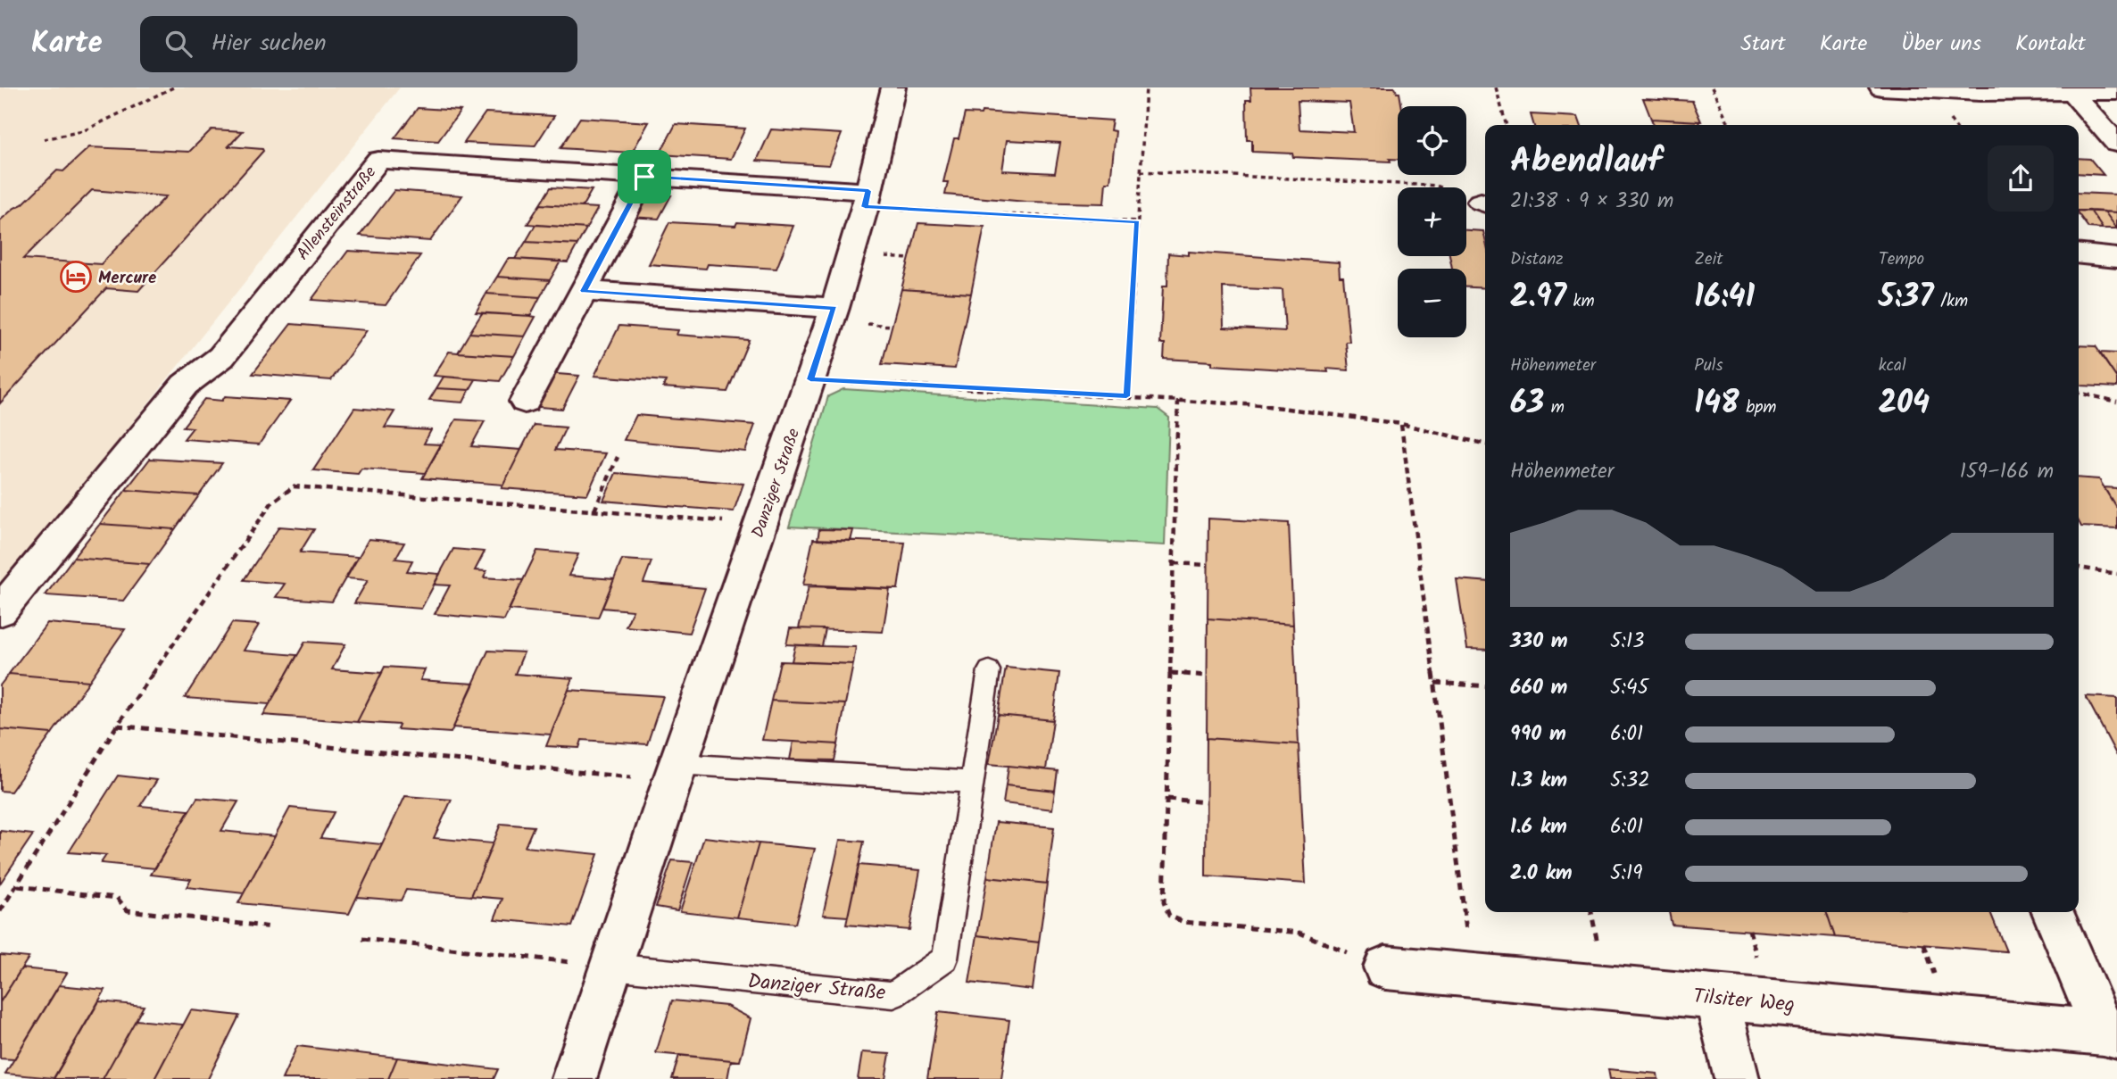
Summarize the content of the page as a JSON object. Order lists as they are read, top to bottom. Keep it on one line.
{"streets":{"street":["Allensteinstraße","Danziger Straße","Tilsiter Weg"]},"crossings":[["Allensteinstraße","Danziger Straße"]],"places":{"hotel":["Mercure"]},"page":{"header":"Karte","search":"Hier suchen","nav":["Start","Karte","Über uns","Kontakt"],"map_buttons":["+","−"],"heading":["Abendlauf","21:38 · 9 × 330 m"],"stats":[["Distanz","2.97 km"],["Zeit","16:41"],["Tempo","5:37 /km"],["Höhenmeter","63 m"],["Puls","148 bpm"],["kcal","204"]],"chart":["Höhenmeter","159–166 m"],"list":[{"name":"330 m","note":"5:13"},{"name":"660 m","note":"5:45"},{"name":"990 m","note":"6:01"},{"name":"1.3 km","note":"5:32"},{"name":"1.6 km","note":"6:01"},{"name":"2.0 km","note":"5:19"}]}}
